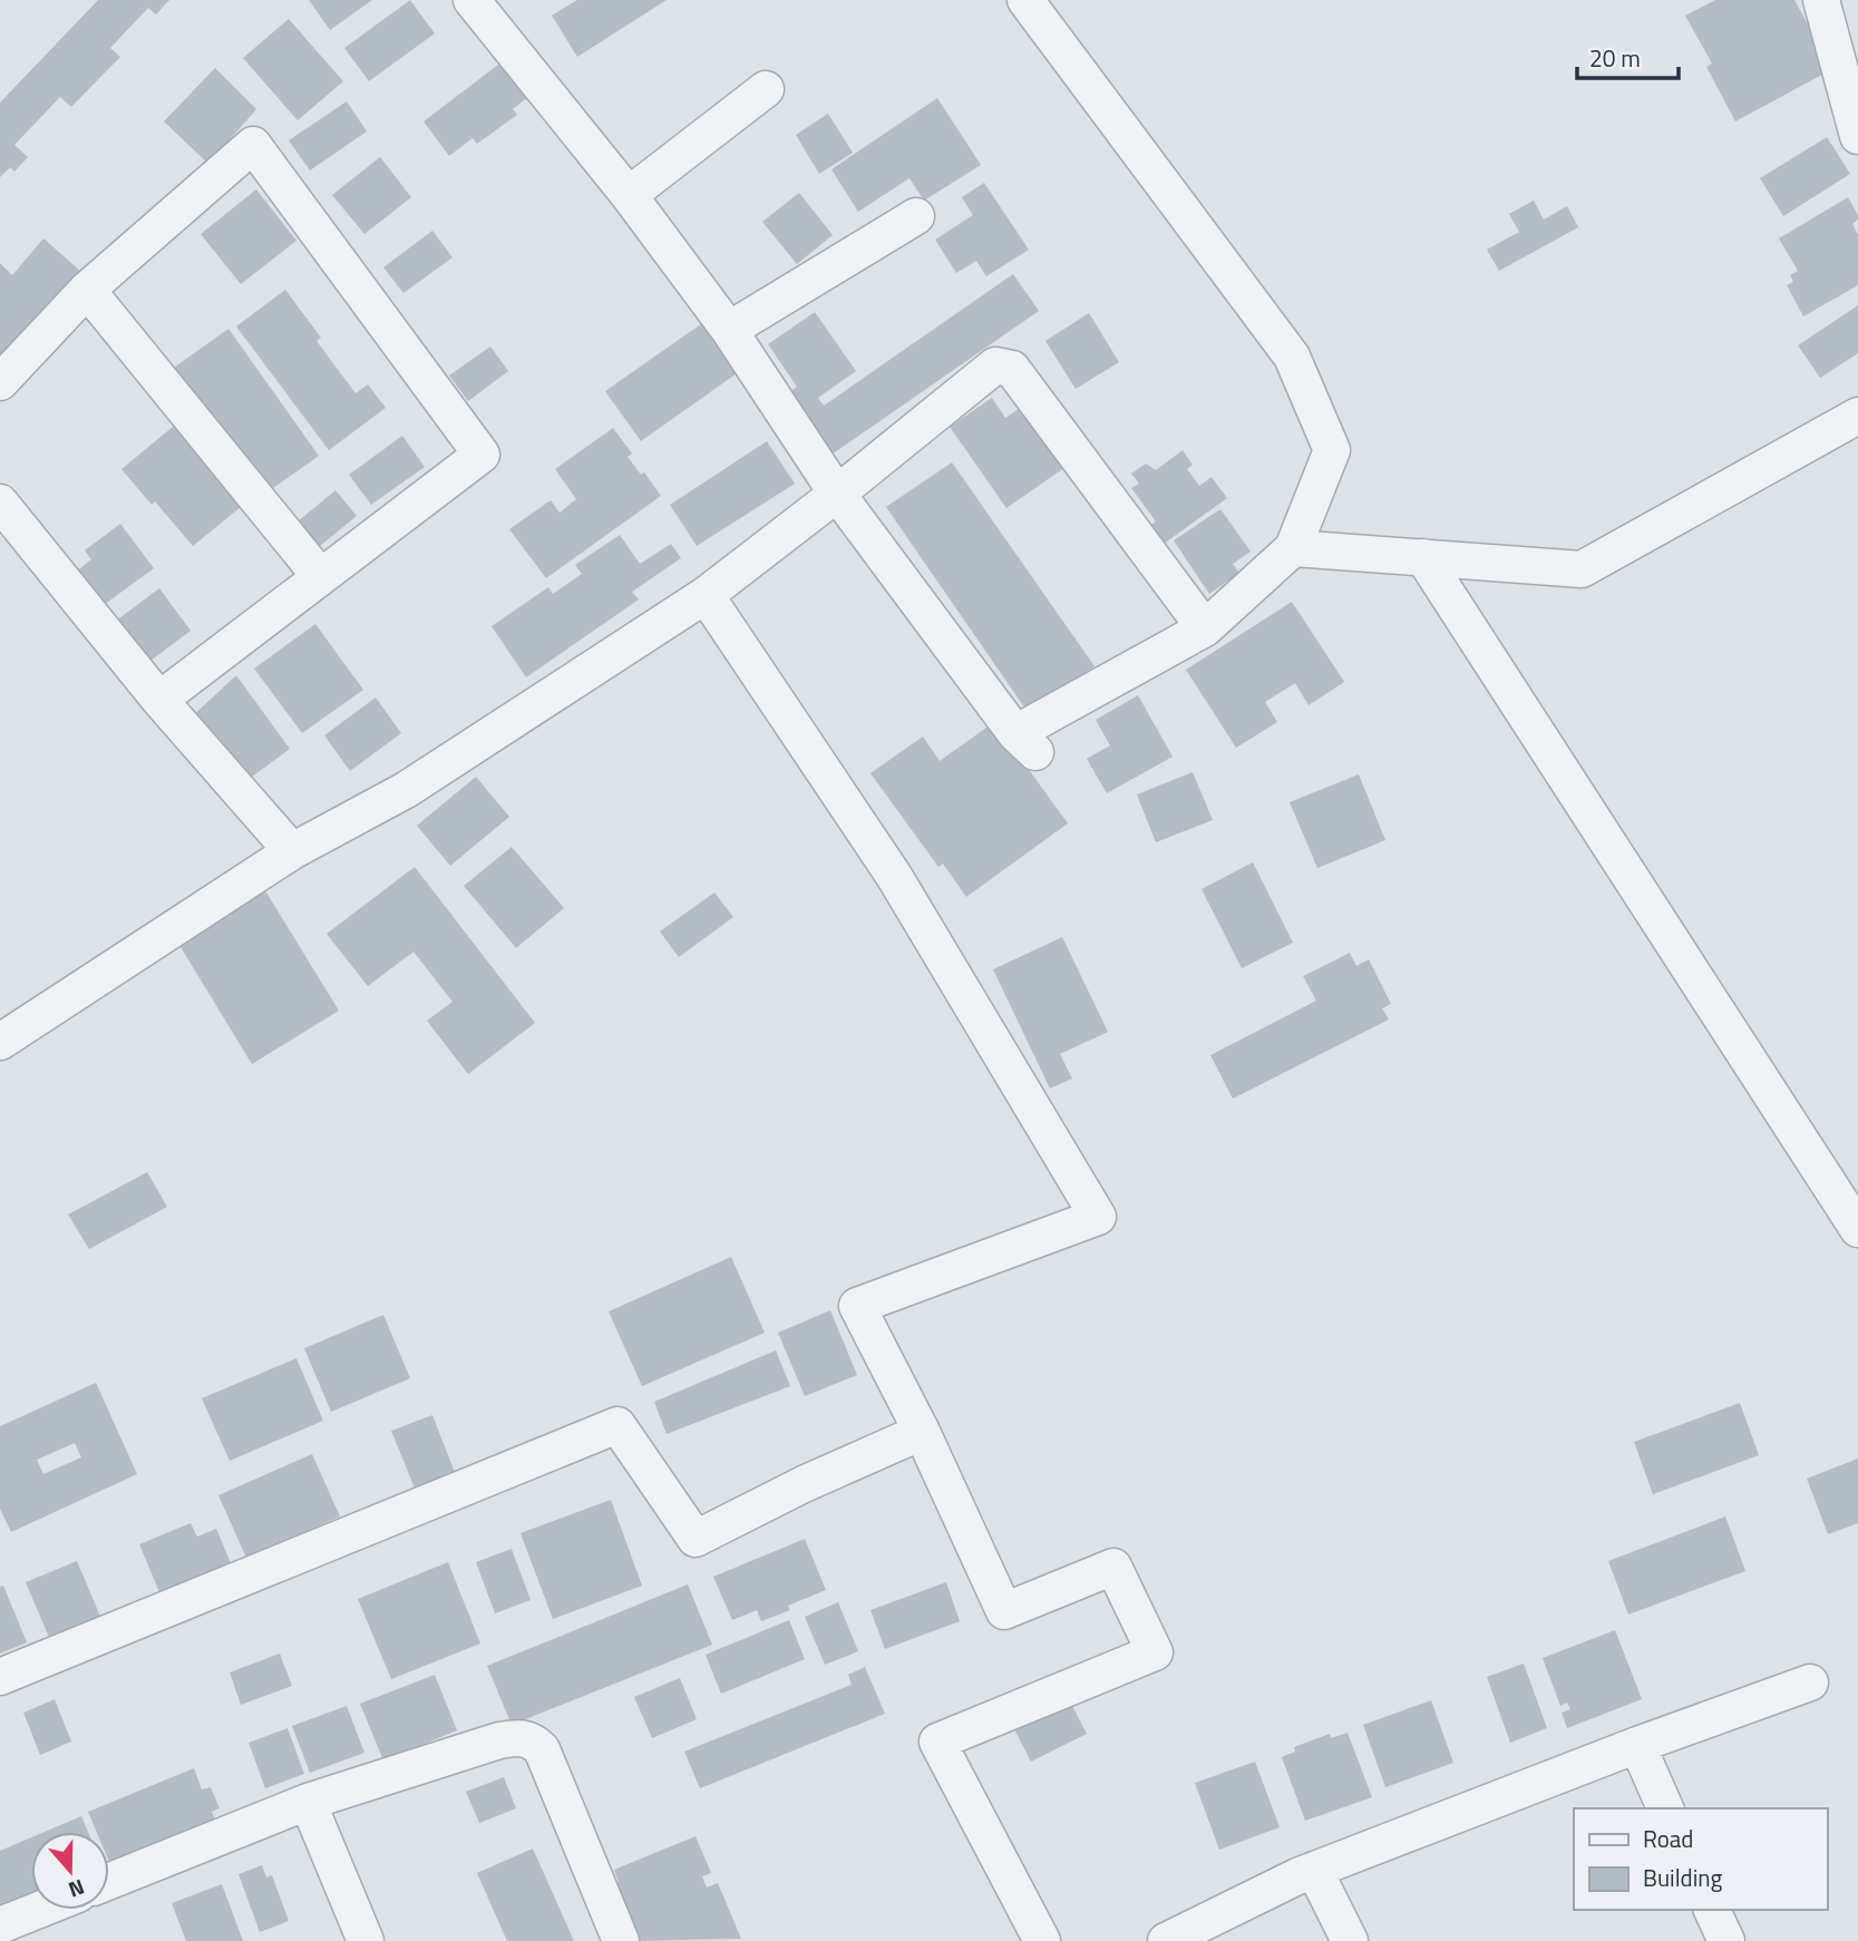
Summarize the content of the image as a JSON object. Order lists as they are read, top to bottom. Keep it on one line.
{"legend":["Road","Building"],"scale_bar":"20 m","north":"bottom"}
